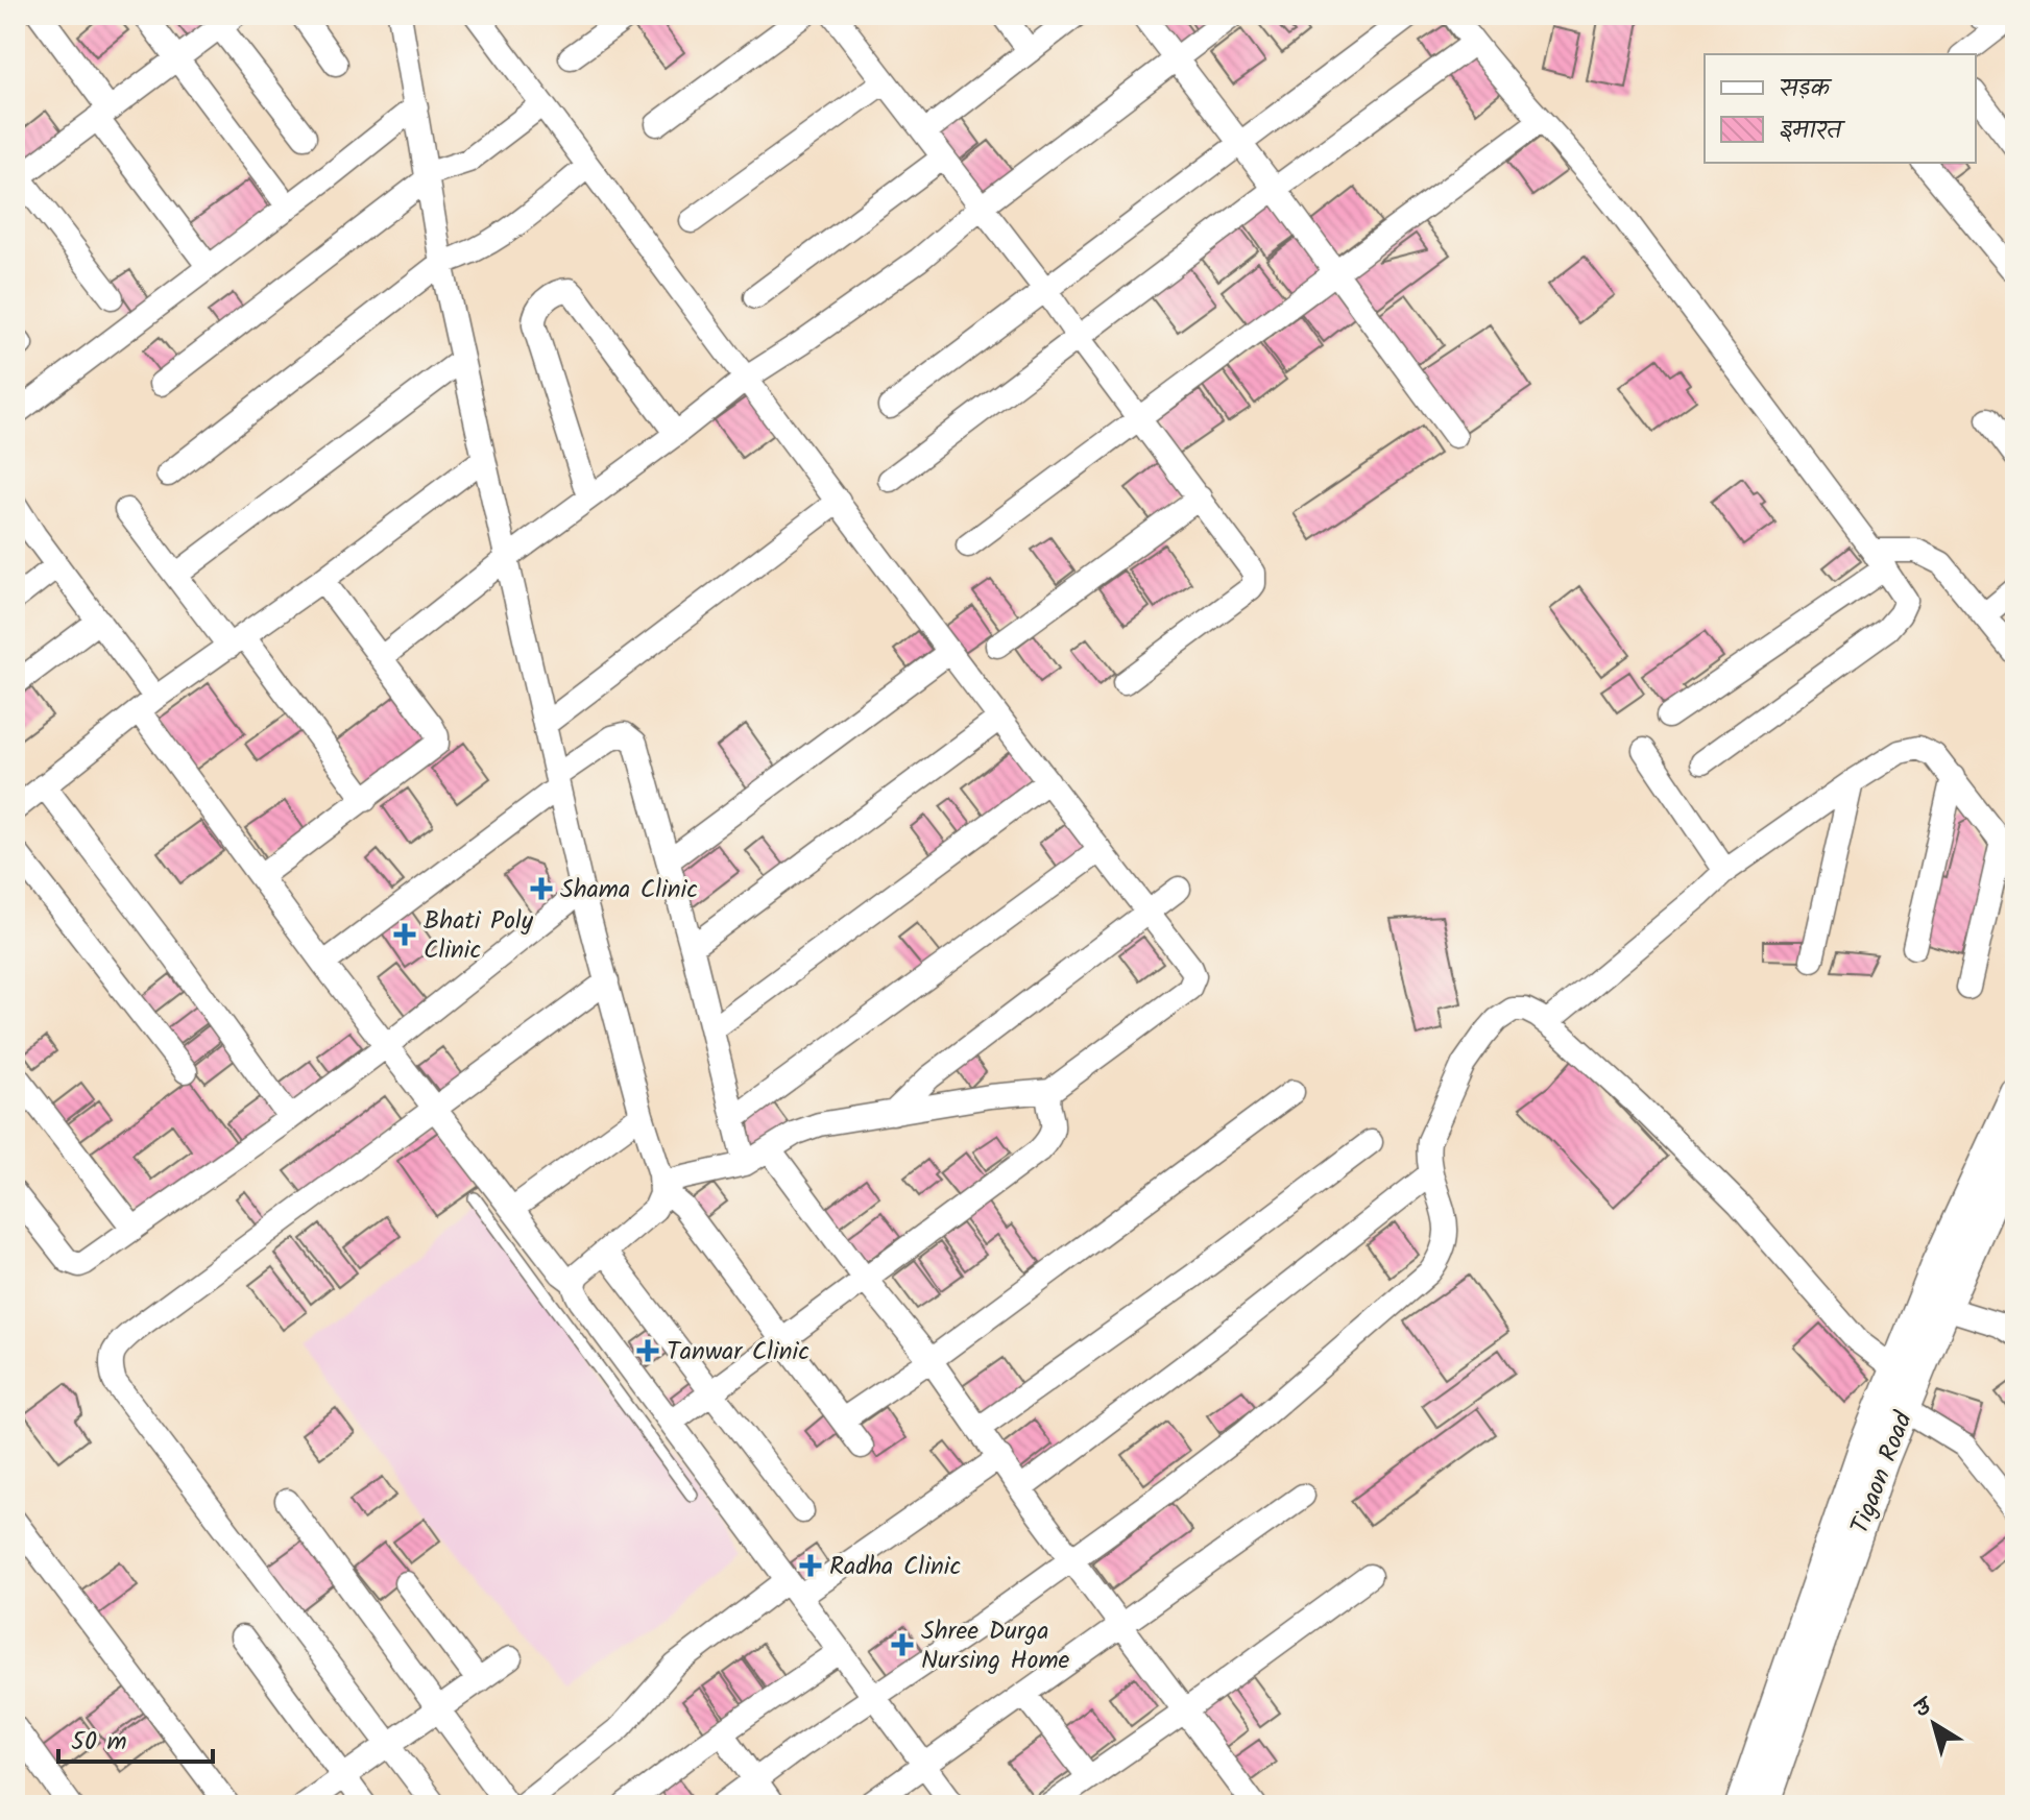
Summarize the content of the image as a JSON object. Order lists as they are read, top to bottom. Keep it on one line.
{"streets":{"street":["Tigaon Road"]},"places":{"health":["Shama Clinic","Bhati Poly Clinic","Tanwar Clinic","Radha Clinic","Shree Durga Nursing Home"]},"legend":["सड़क","इमारत"],"scale_bar":"50 m","north":"top left"}
